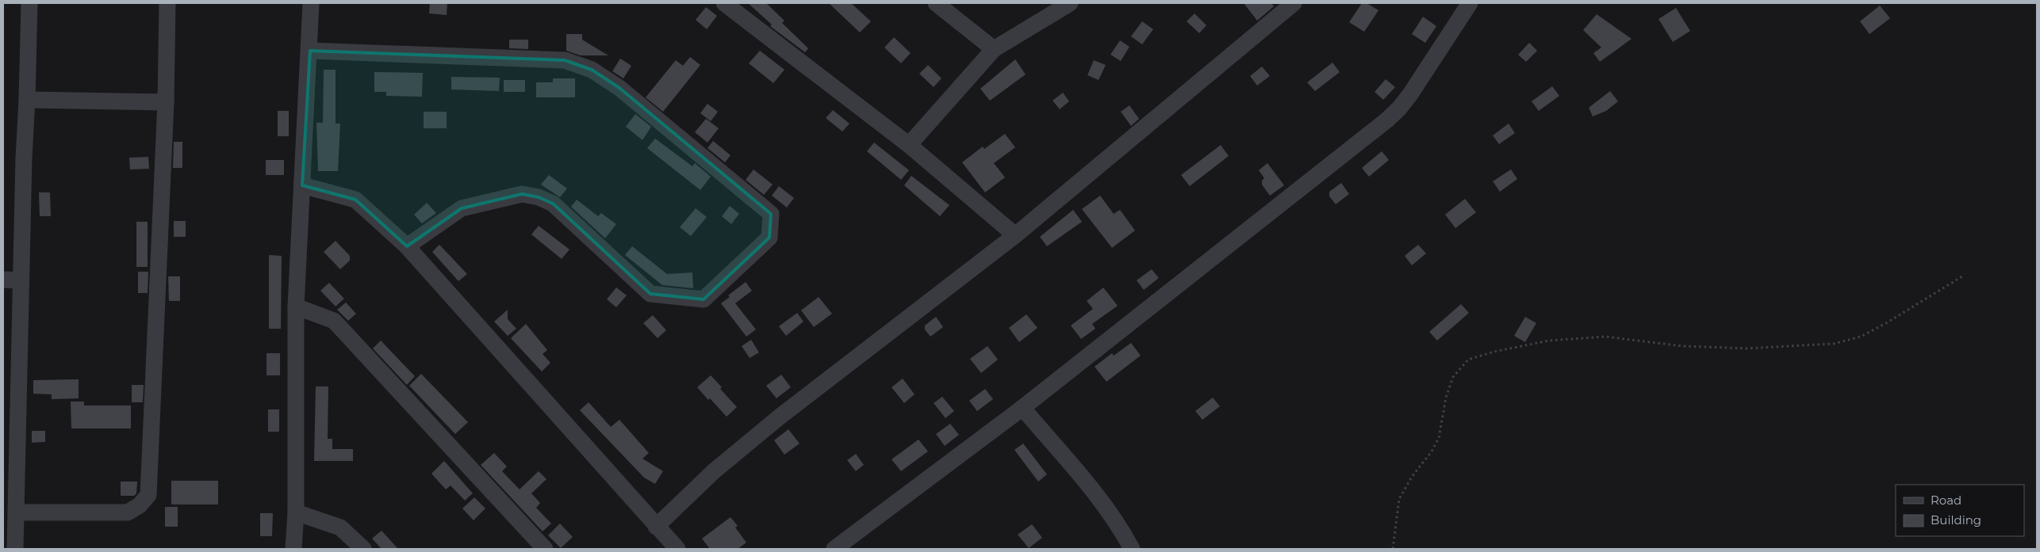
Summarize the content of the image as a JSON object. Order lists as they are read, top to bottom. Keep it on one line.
{"legend":["Road","Building"]}
